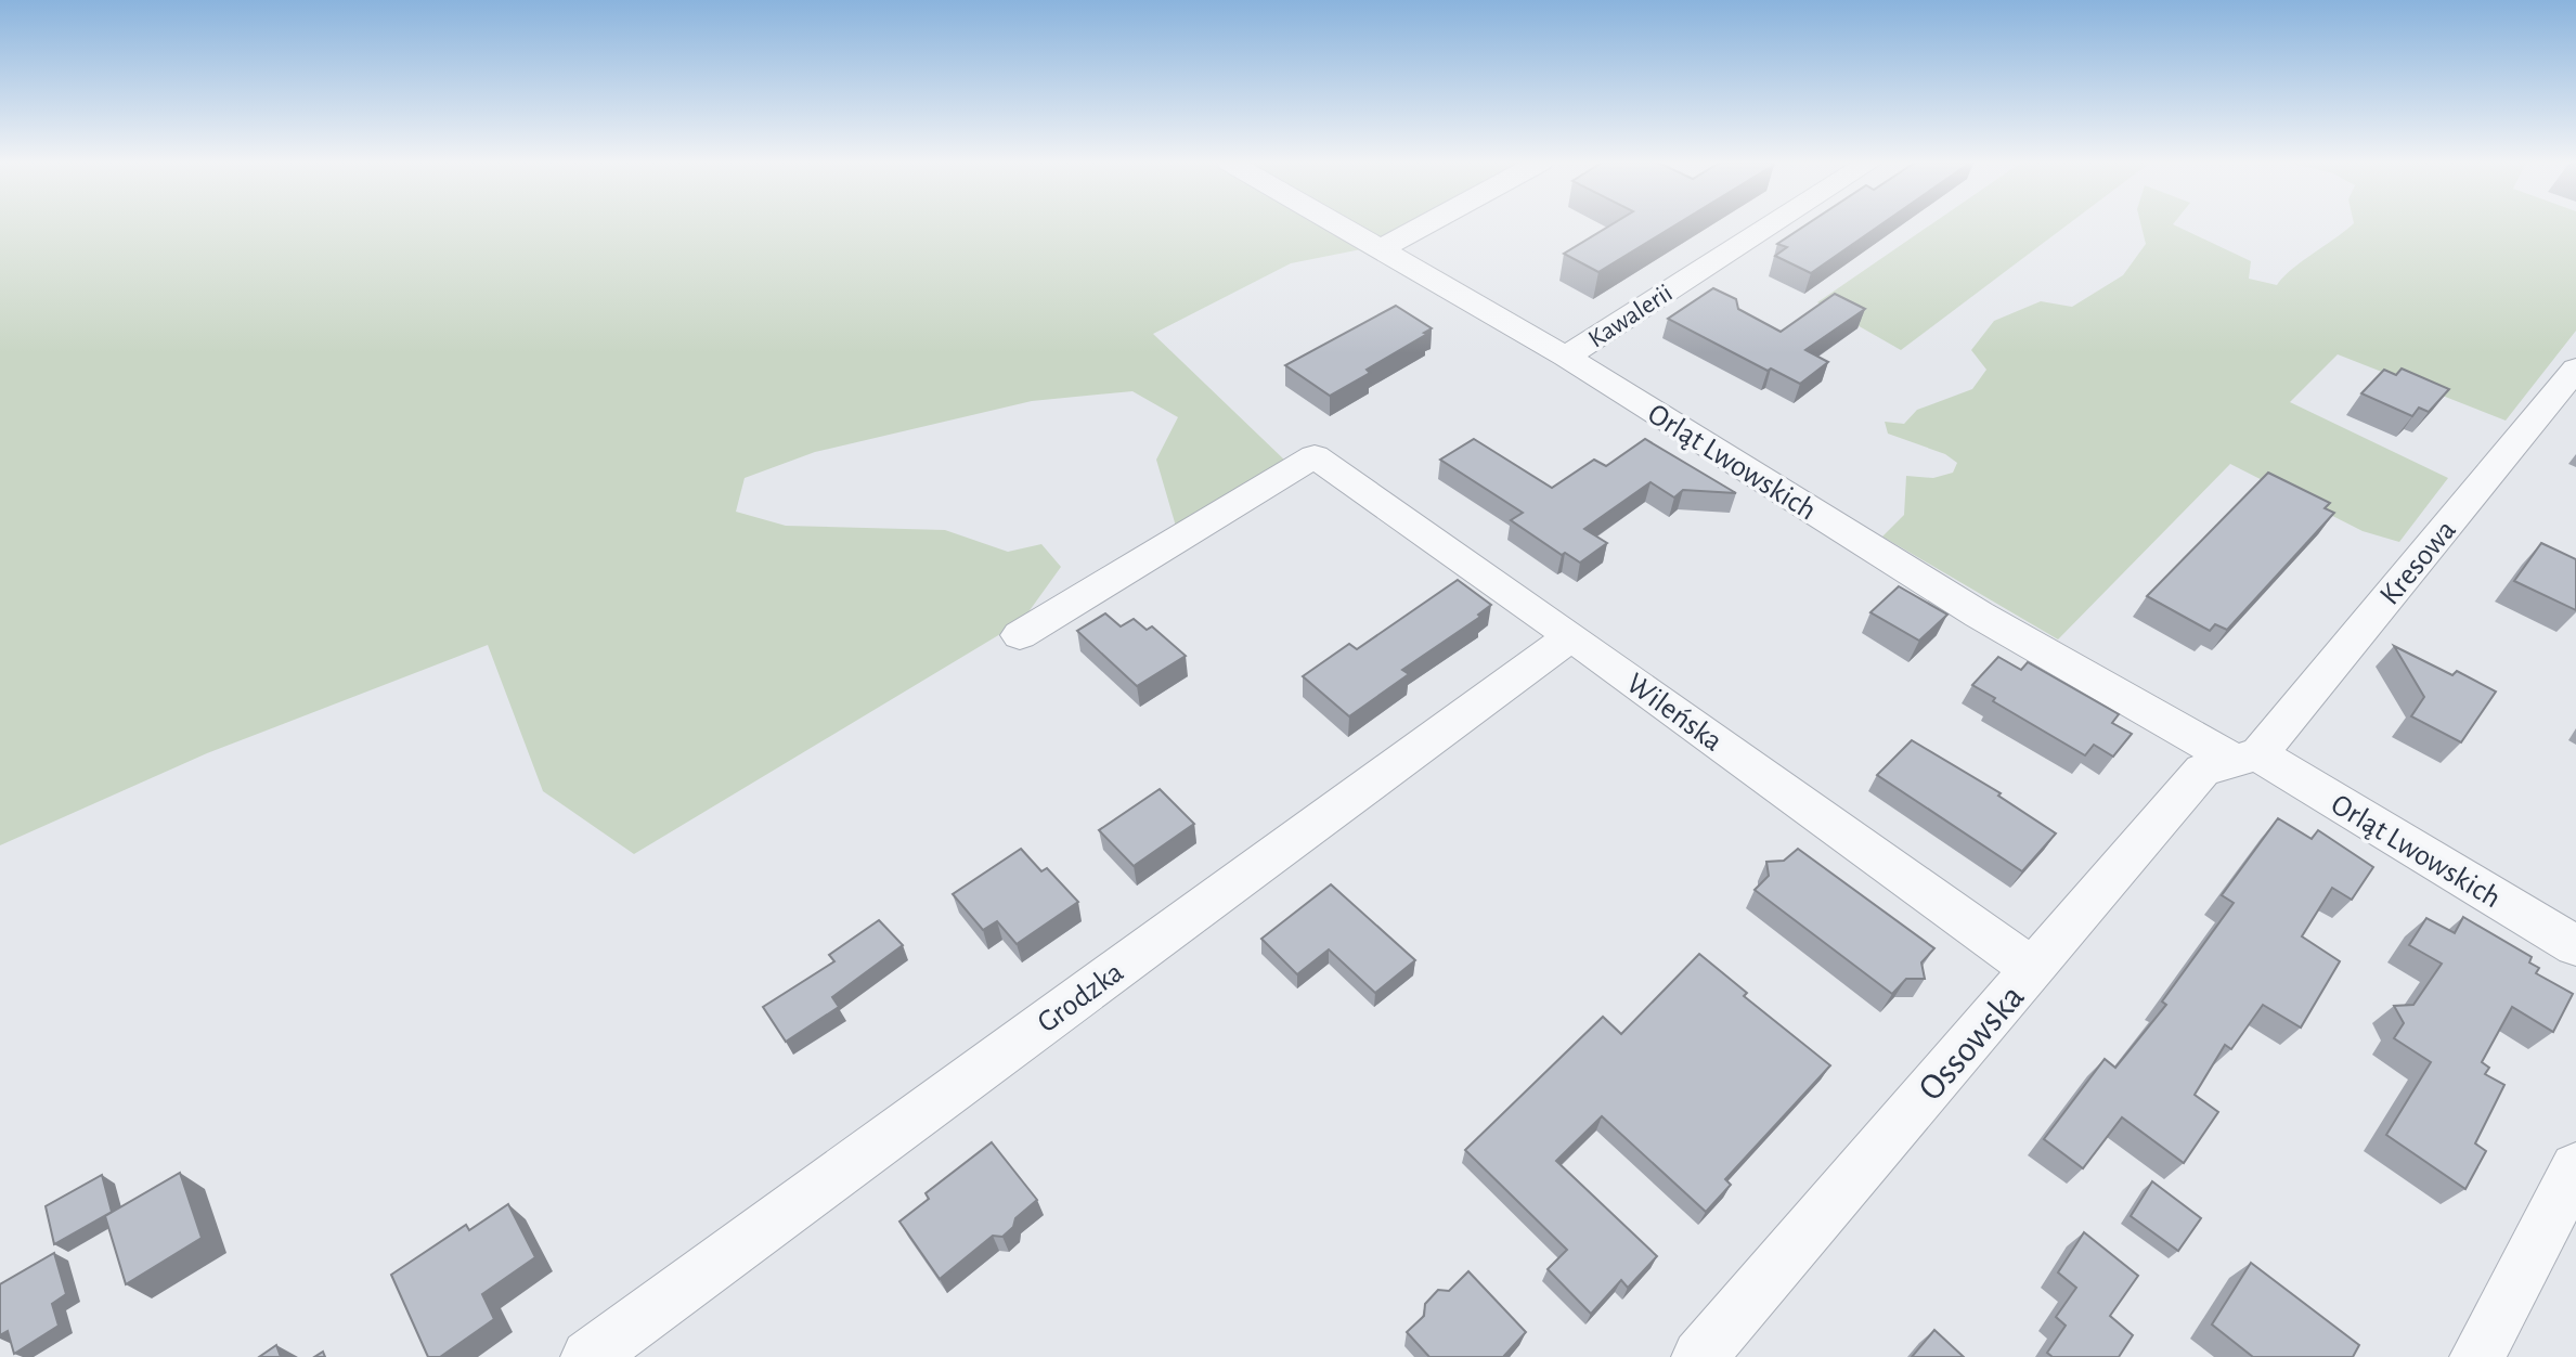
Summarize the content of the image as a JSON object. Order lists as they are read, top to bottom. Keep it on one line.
{"streets":{"street":["Kawalerii","Orląt Lwowskich","Kresowa","Wileńska","Grodzka","Ossowska"]},"crossings":[["Kawalerii","Orląt Lwowskich"],["Orląt Lwowskich","Kresowa"],["Orląt Lwowskich","Ossowska"],["Kresowa","Ossowska"],["Wileńska","Grodzka"],["Wileńska","Ossowska"]]}
